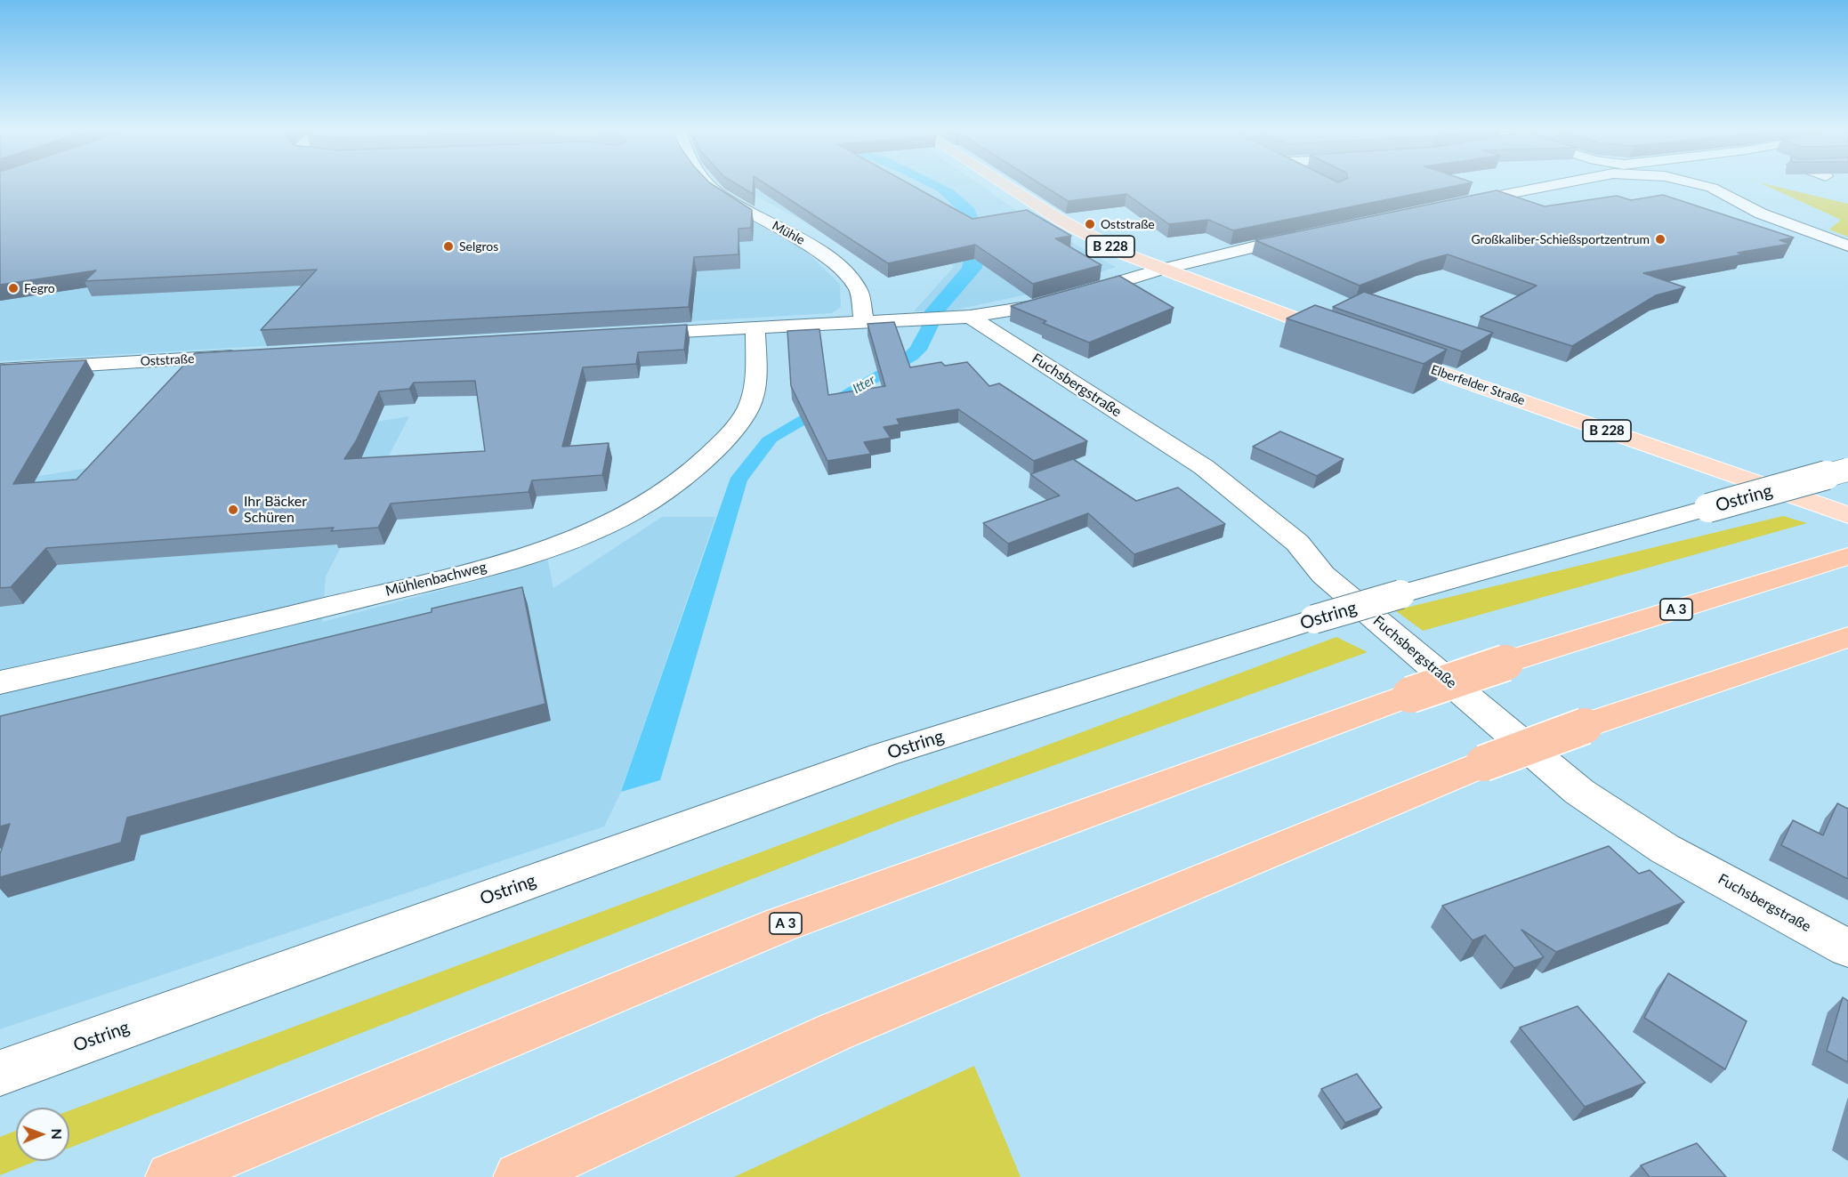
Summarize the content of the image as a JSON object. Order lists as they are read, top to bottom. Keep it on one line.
{"streets":{"highway":["A 3"],"main road":["B 228","Elberfelder Straße"],"street":["Mühle","Oststraße","Fuchsbergstraße","Ostring","Mühlenbachweg"]},"water":["Itter"],"places":["Oststraße","Großkaliber-Schießsportzentrum","Selgros","Fegro","Ihr Bäcker Schüren"],"north":"right"}
